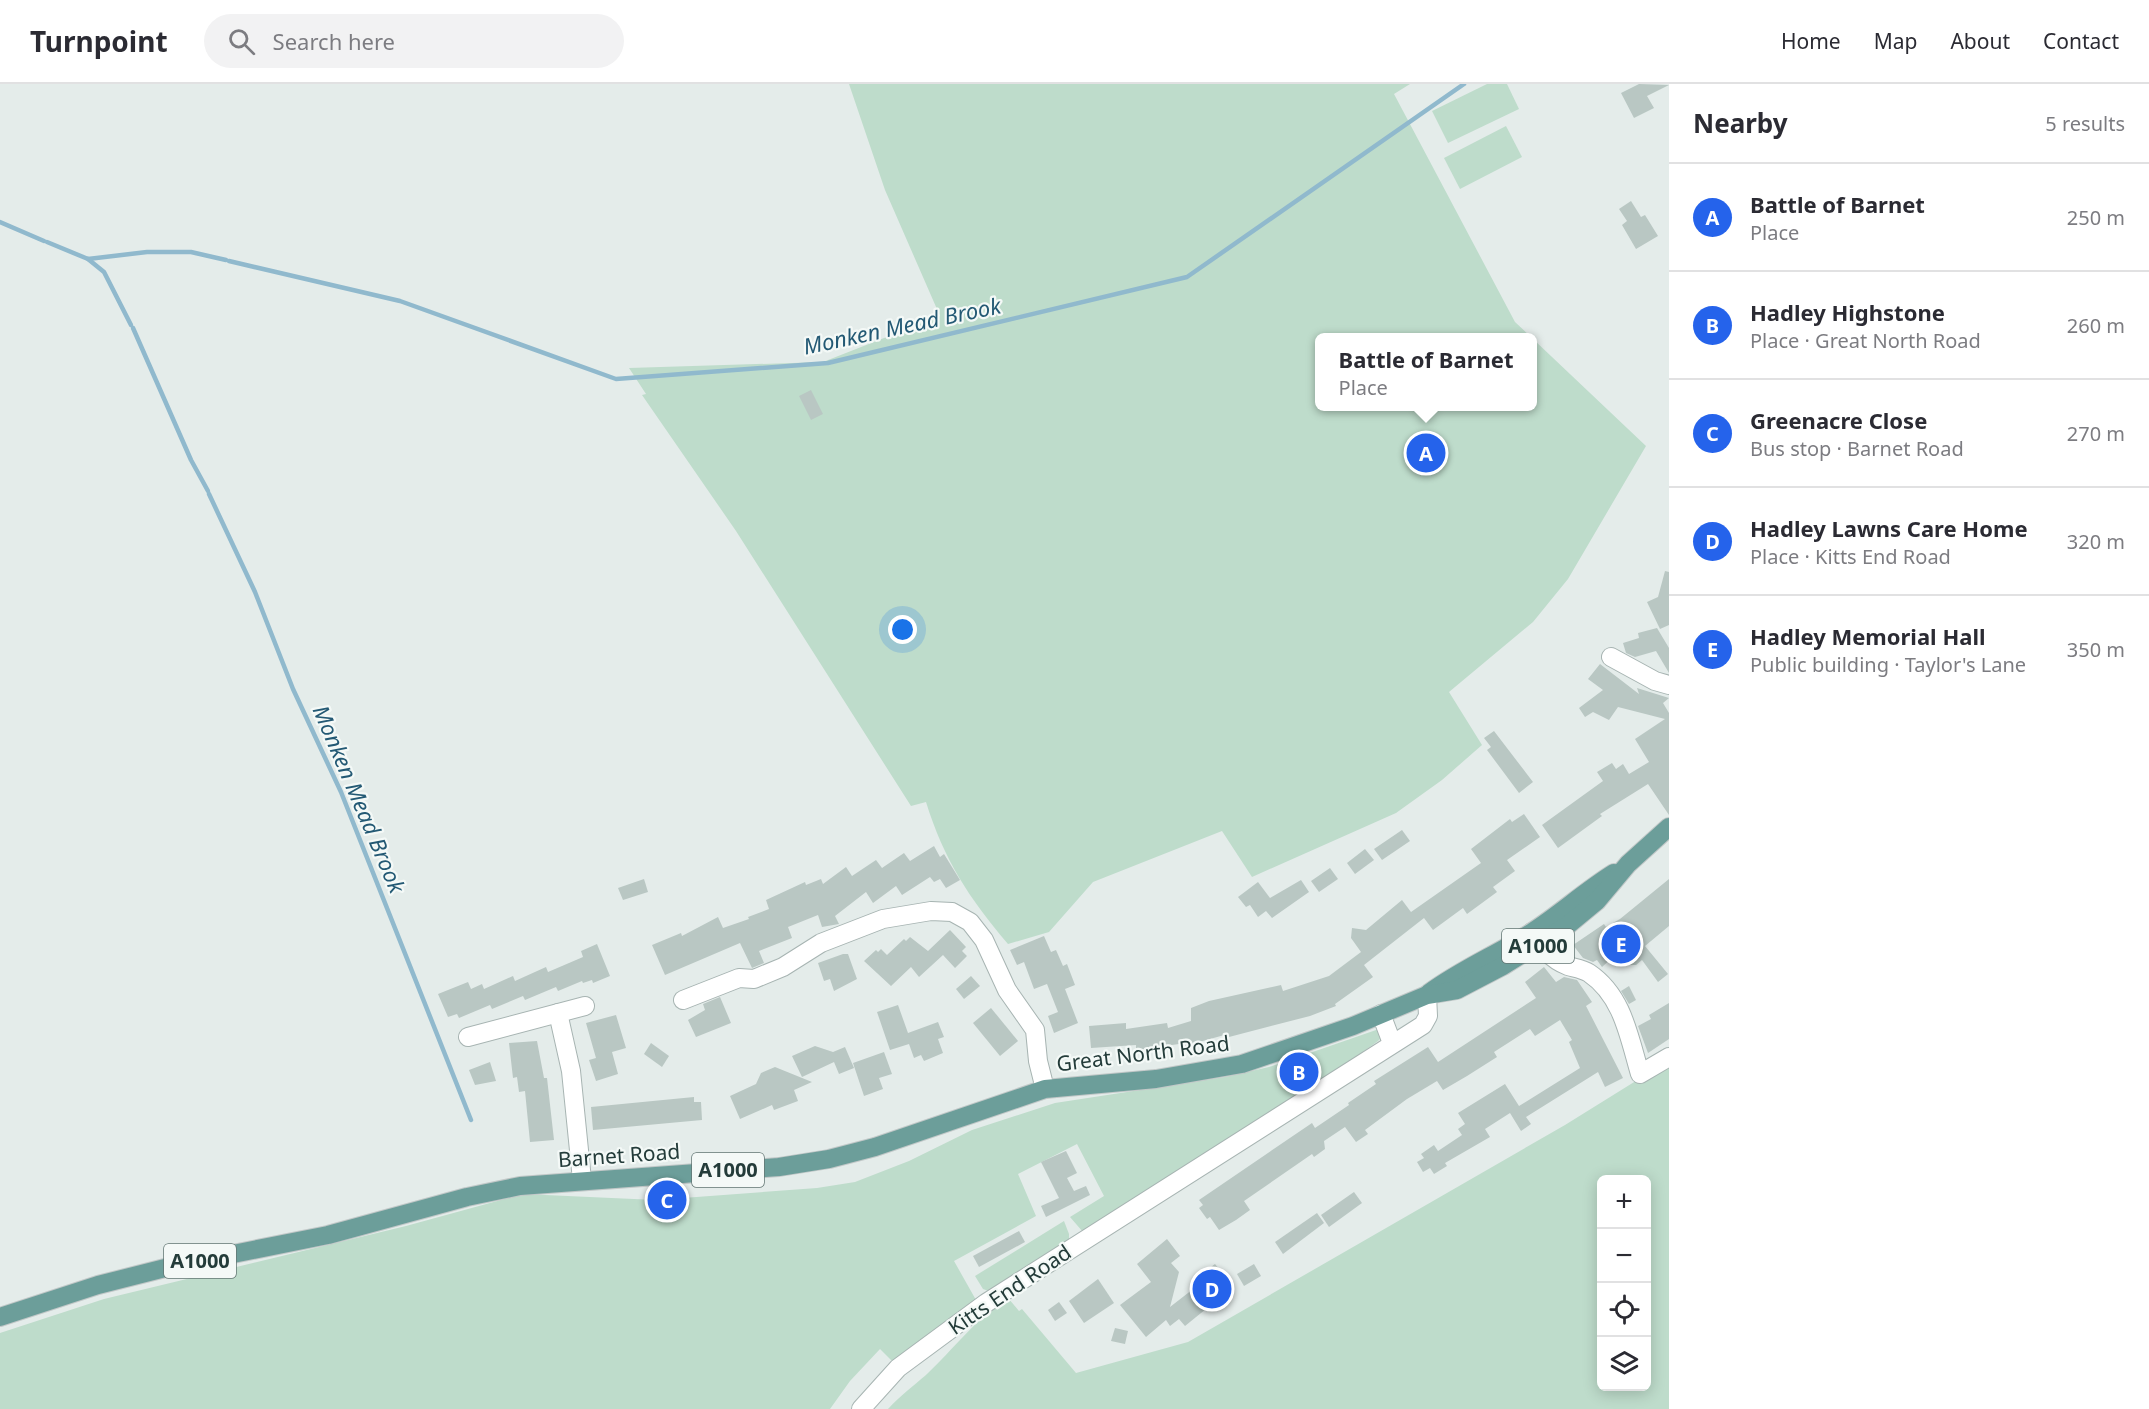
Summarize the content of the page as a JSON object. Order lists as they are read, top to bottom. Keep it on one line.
{"streets":{"main road":["A1000","Great North Road","Barnet Road"],"street":["Kitts End Road"]},"crossings":[["A1000","Great North Road"],["A1000","Kitts End Road"],["Great North Road","Barnet Road"]],"water":["Monken Mead Brook"],"page":{"header":"Turnpoint","search":"Search here","nav":["Home","Map","About","Contact"],"heading":["Nearby","5 results"],"list":[{"mark":"A","name":"Battle of Barnet","note":"Place","value":"250 m"},{"mark":"B","name":"Hadley Highstone","note":"Place · Great North Road","value":"260 m"},{"mark":"C","name":"Greenacre Close","note":"Bus stop · Barnet Road","value":"270 m"},{"mark":"D","name":"Hadley Lawns Care Home","note":"Place · Kitts End Road","value":"320 m"},{"mark":"E","name":"Hadley Memorial Hall","note":"Public building · Taylor's Lane","value":"350 m"}],"popup":["Battle of Barnet","Place"],"pins":["A","E","B","C","D"],"map_buttons":["+","−"]}}
